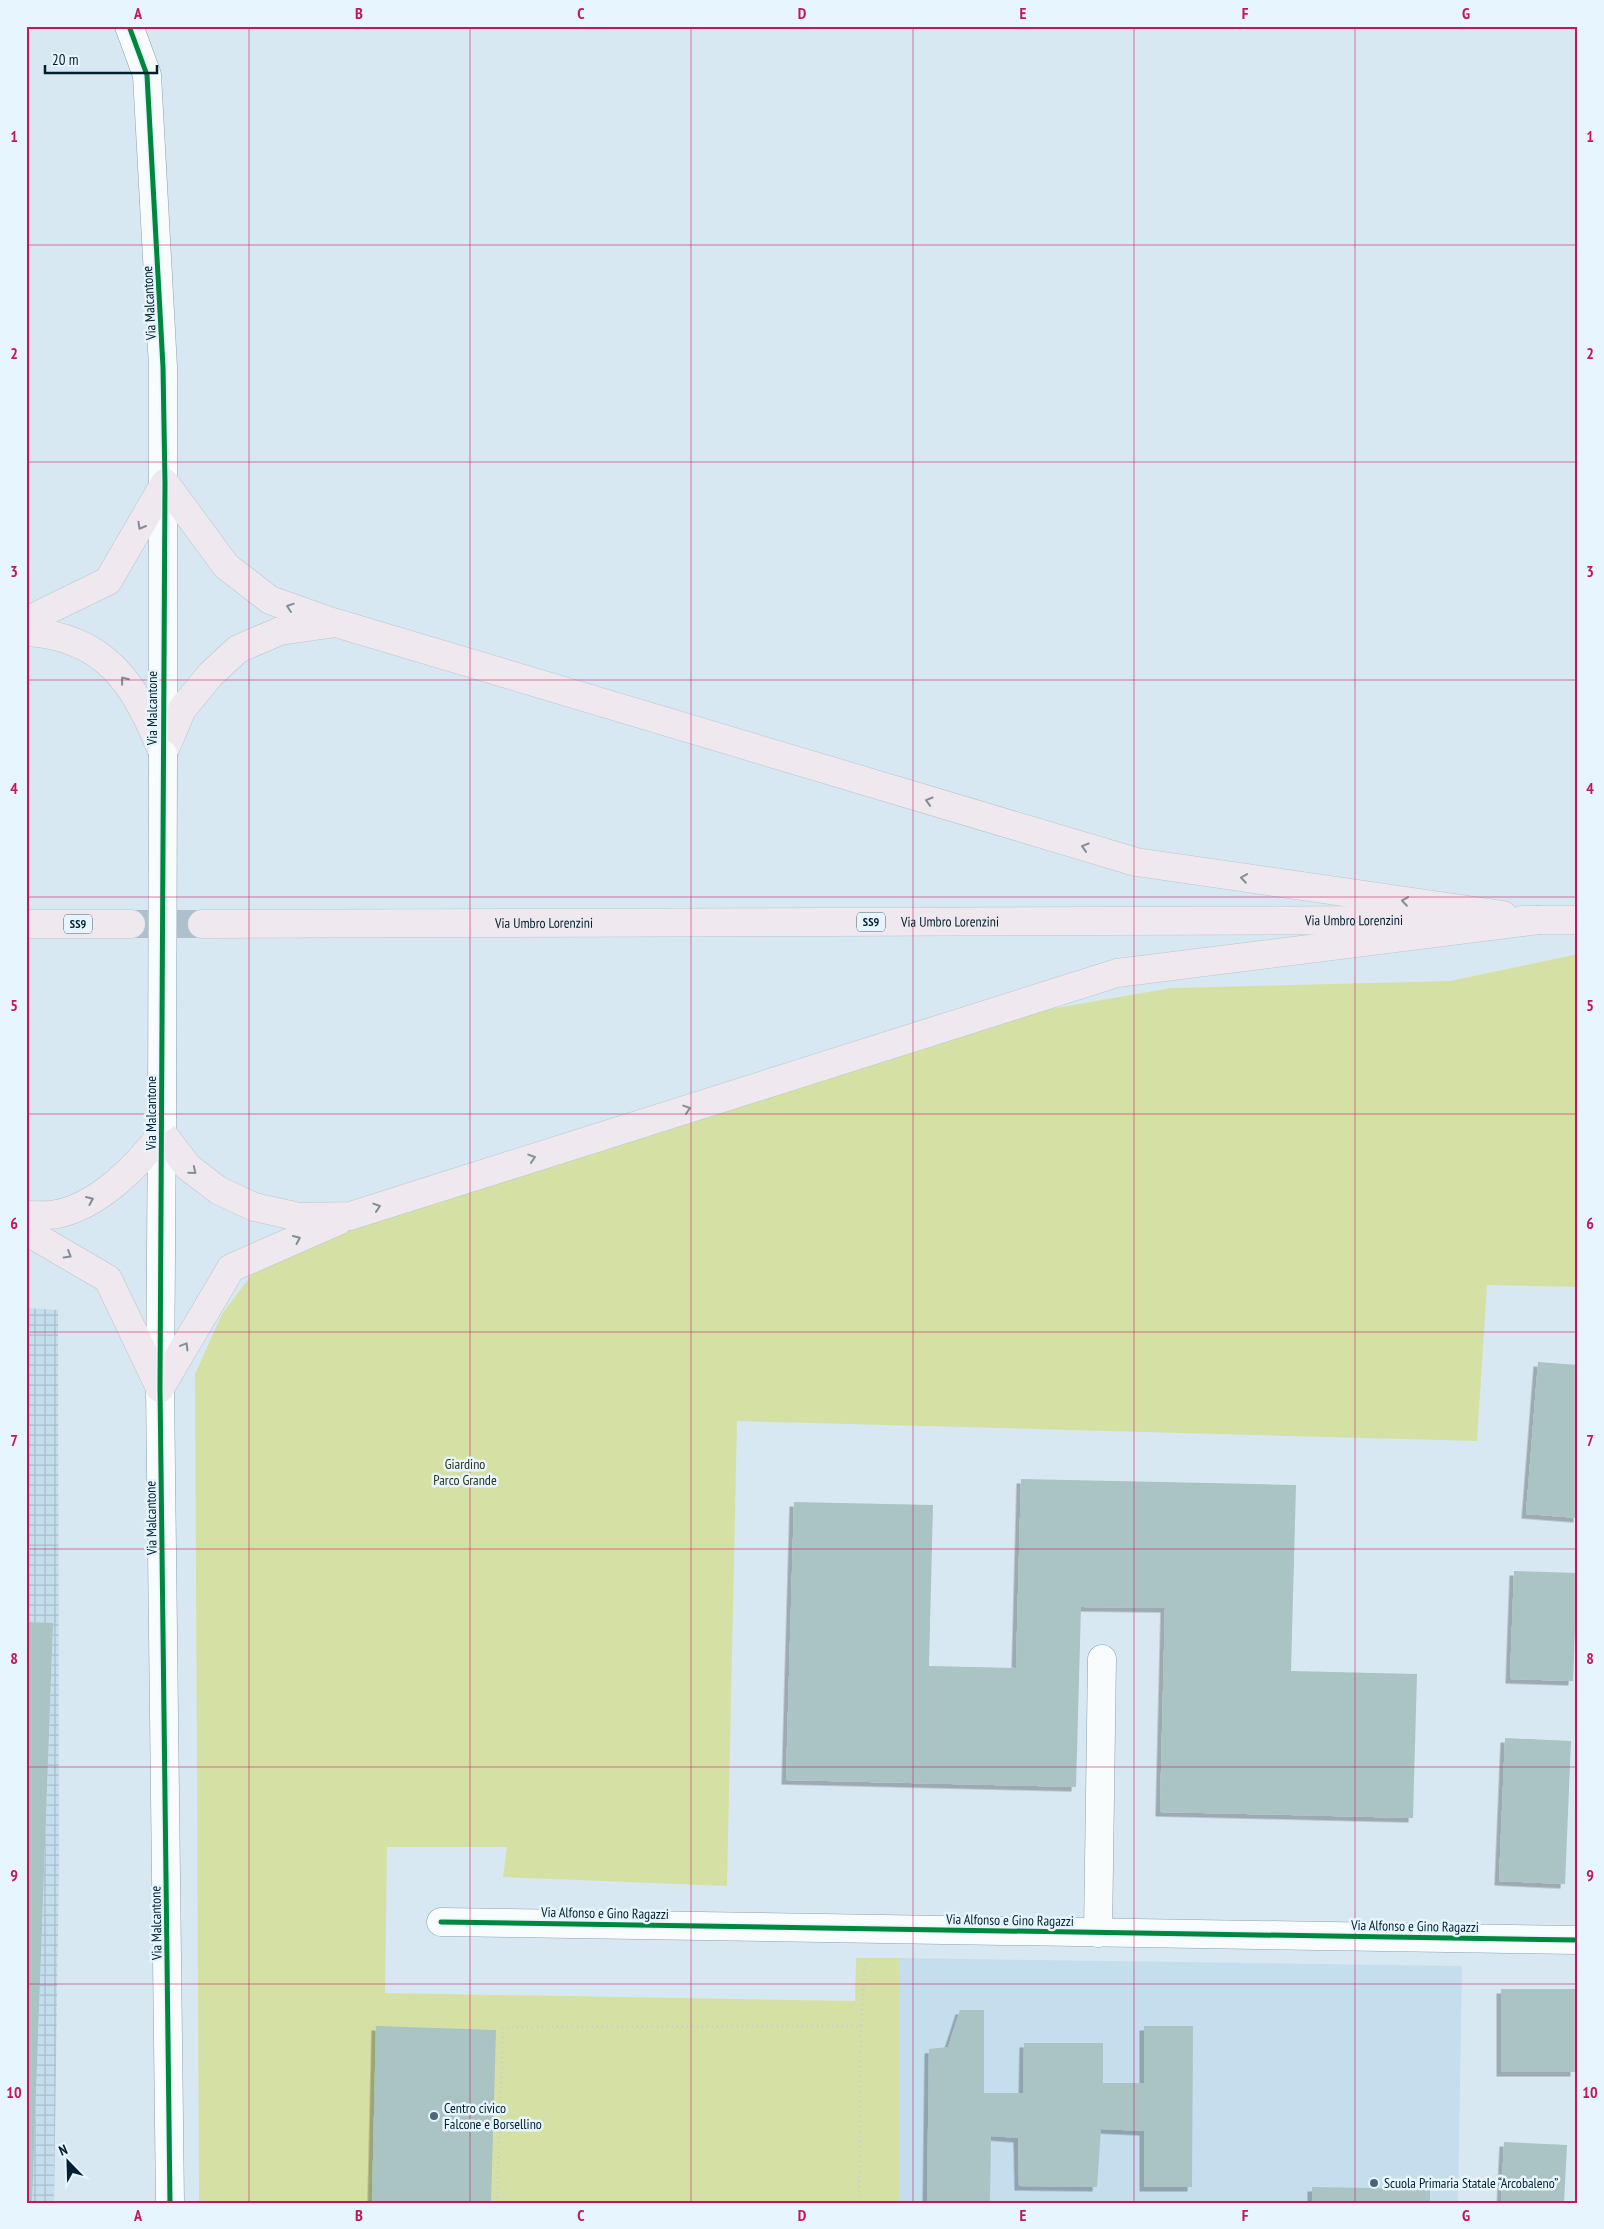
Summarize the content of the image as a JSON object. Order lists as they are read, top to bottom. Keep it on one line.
{"streets":{"main road":["Via Umbro Lorenzini","SS9"],"street":["Via Malcantone","Via Alfonso e Gino Ragazzi"]},"parks":["Giardino Parco Grande"],"places":["Centro civico Falcone e Borsellino","Scuola Primaria Statale “Arcobaleno”"],"scale_bar":"20 m","north":"top left","grid":{"columns":["A","B","C","D","E","F","G"],"rows":["1","2","3","4","5","6","7","8","9","10"]}}
